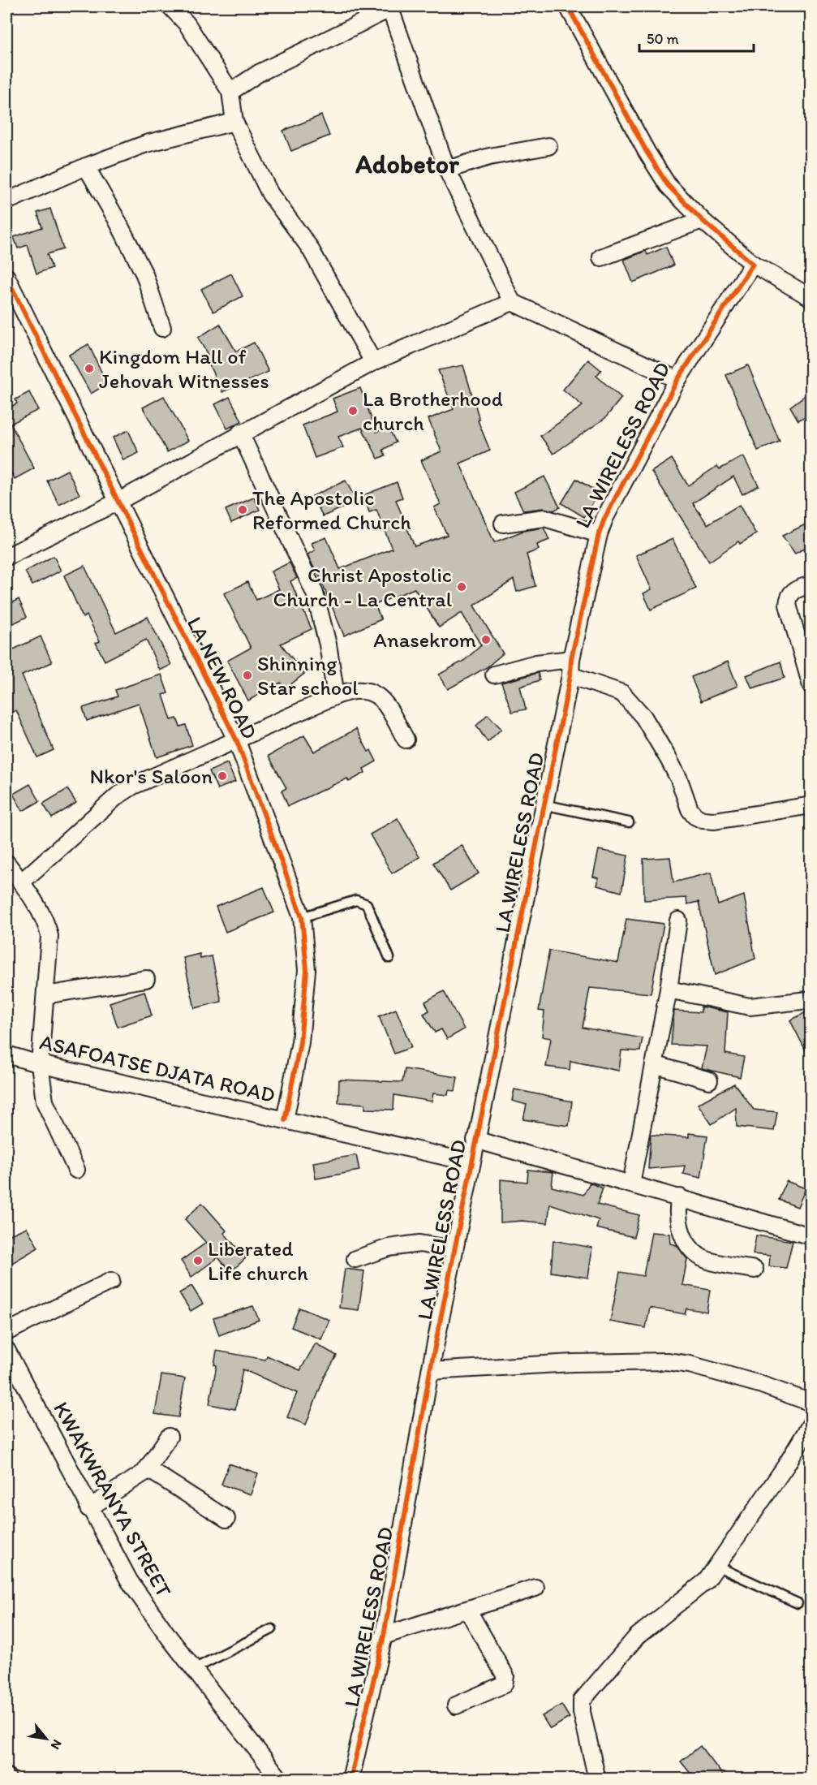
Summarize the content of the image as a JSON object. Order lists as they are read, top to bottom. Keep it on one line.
{"streets":{"street":["LA WIRELESS ROAD","LA NEW ROAD","ASAFOATSE DJATA ROAD","KWAKWRANYA STREET"]},"crossings":[["LA WIRELESS ROAD","ASAFOATSE DJATA ROAD"],["LA NEW ROAD","ASAFOATSE DJATA ROAD"]],"districts":["Adobetor"],"places":["Kingdom Hall of Jehovah Witnesses","La Brotherhood church","The Apostolic Reformed Church","Christ Apostolic Church - La Central","Anasekrom","Shinning Star school","Nkor's Saloon","Liberated Life church"],"scale_bar":"50 m","north":"bottom right"}
